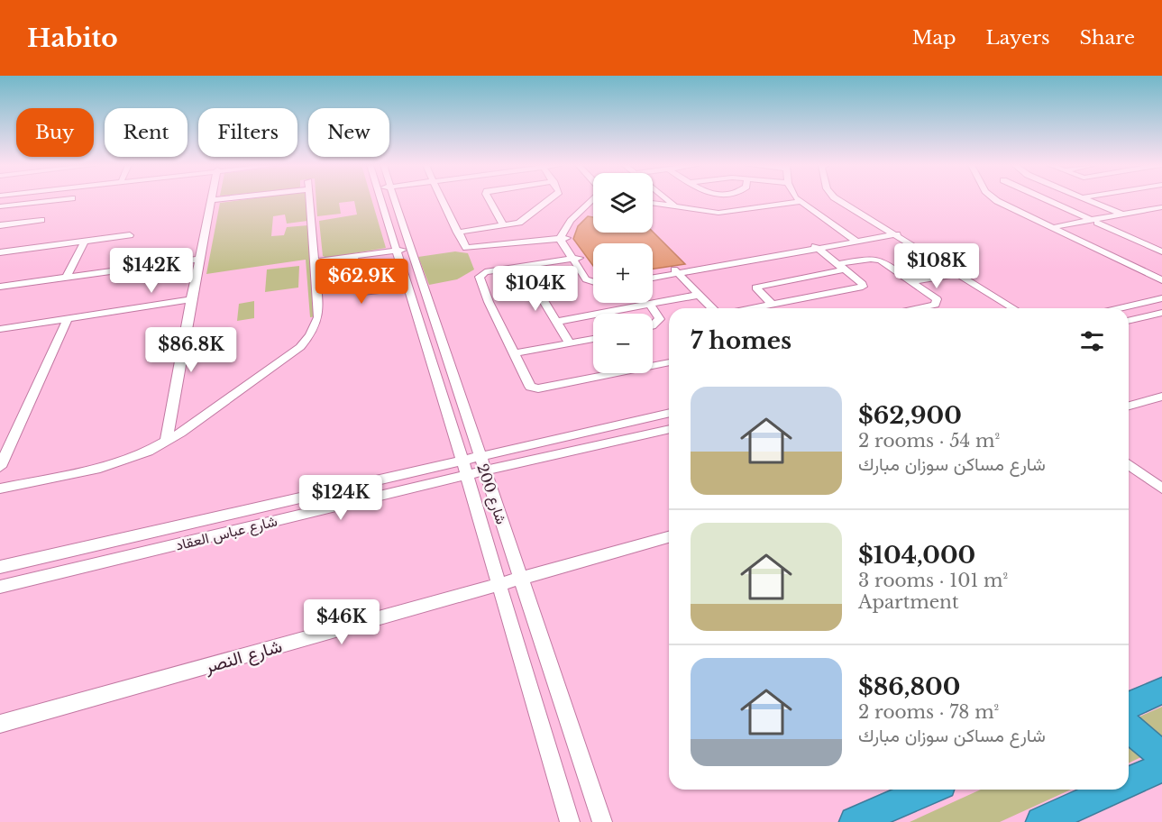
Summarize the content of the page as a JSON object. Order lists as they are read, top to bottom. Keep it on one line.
{"streets":{"street":["شارع 200","شارع عباس العقاد","شارع النصر"]},"crossings":[["شارع 200","شارع عباس العقاد"],["شارع 200","شارع النصر"]],"page":{"header":"Habito","nav":["Map","Layers","Share"],"chip":["Buy","Rent","Filters","New"],"map_buttons":["+","−"],"price":["$108K","$142K","$62.9K","$104K","$86.8K","$124K","$46K"],"heading":"7 homes","list":[{"name":"$62,900","note":"2 rooms · 54 m² · شارع مساكن سوزان مبارك"},{"name":"$104,000","note":"3 rooms · 101 m² · Apartment"},{"name":"$86,800","note":"2 rooms · 78 m² · شارع مساكن سوزان مبارك"}]}}
